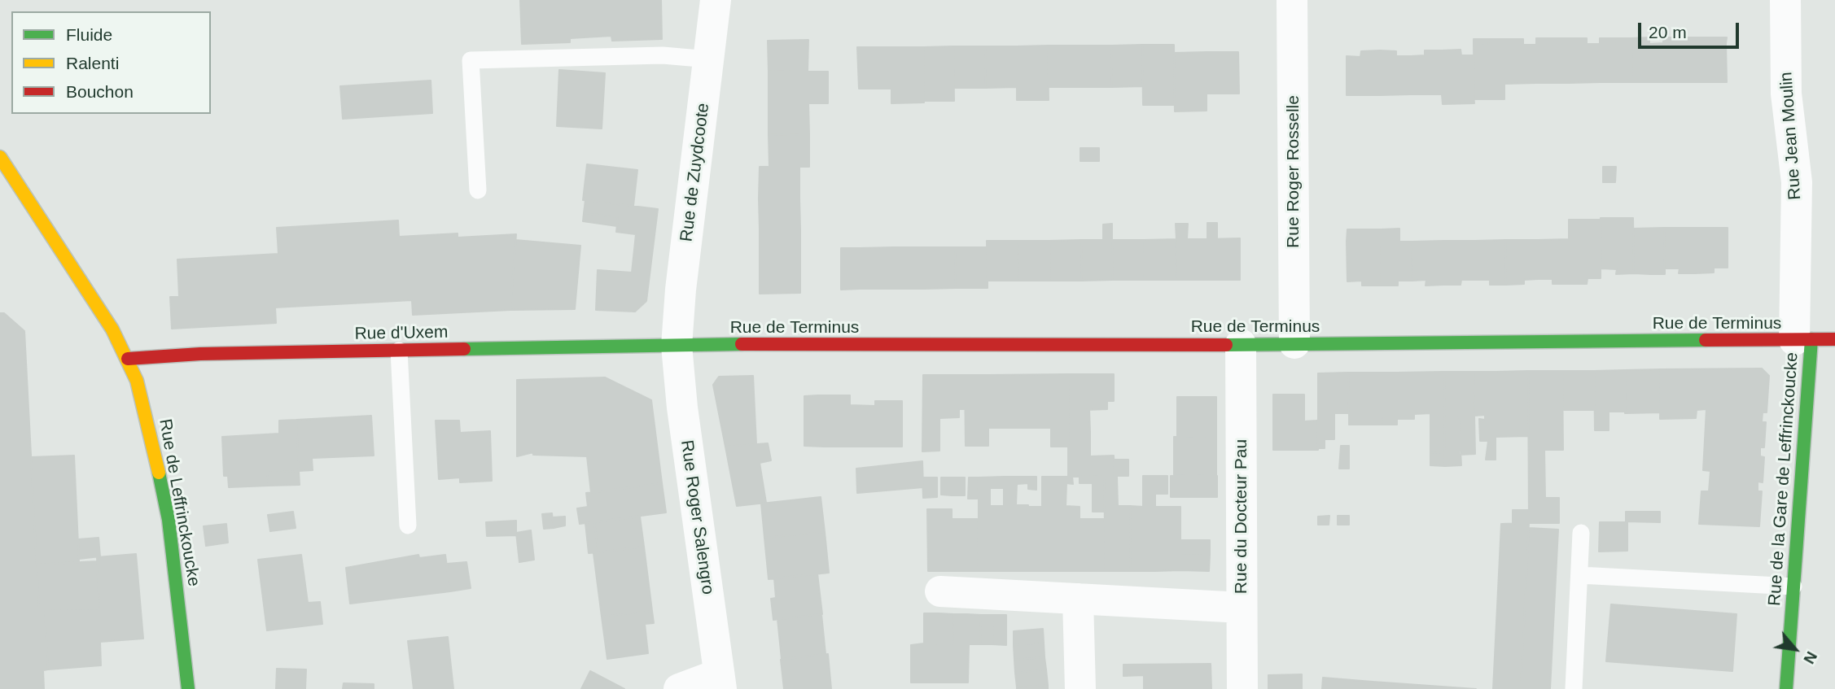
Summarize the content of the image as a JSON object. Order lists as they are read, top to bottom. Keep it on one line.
{"streets":{"main road":["Rue de Terminus","Rue d'Uxem","Rue de la Gare de Leffrinckoucke","Rue de Leffrinckoucke"],"street":["Rue Jean Moulin","Rue Roger Rosselle","Rue de Zuydcoote","Rue du Docteur Pau","Rue Roger Salengro"]},"crossings":[["Rue Jean Moulin","Rue de Terminus"],["Rue Jean Moulin","Rue de la Gare de Leffrinckoucke"],["Rue Roger Rosselle","Rue de Terminus"],["Rue de Zuydcoote","Rue de Terminus"],["Rue de Zuydcoote","Rue d'Uxem"],["Rue de Zuydcoote","Rue Roger Salengro"],["Rue de Terminus","Rue d'Uxem"],["Rue de Terminus","Rue de la Gare de Leffrinckoucke"],["Rue de Terminus","Rue du Docteur Pau"],["Rue de Terminus","Rue Roger Salengro"],["Rue d'Uxem","Rue de Leffrinckoucke"],["Rue d'Uxem","Rue Roger Salengro"]],"legend":["Fluide","Ralenti","Bouchon"],"scale_bar":"20 m","north":"bottom right"}
